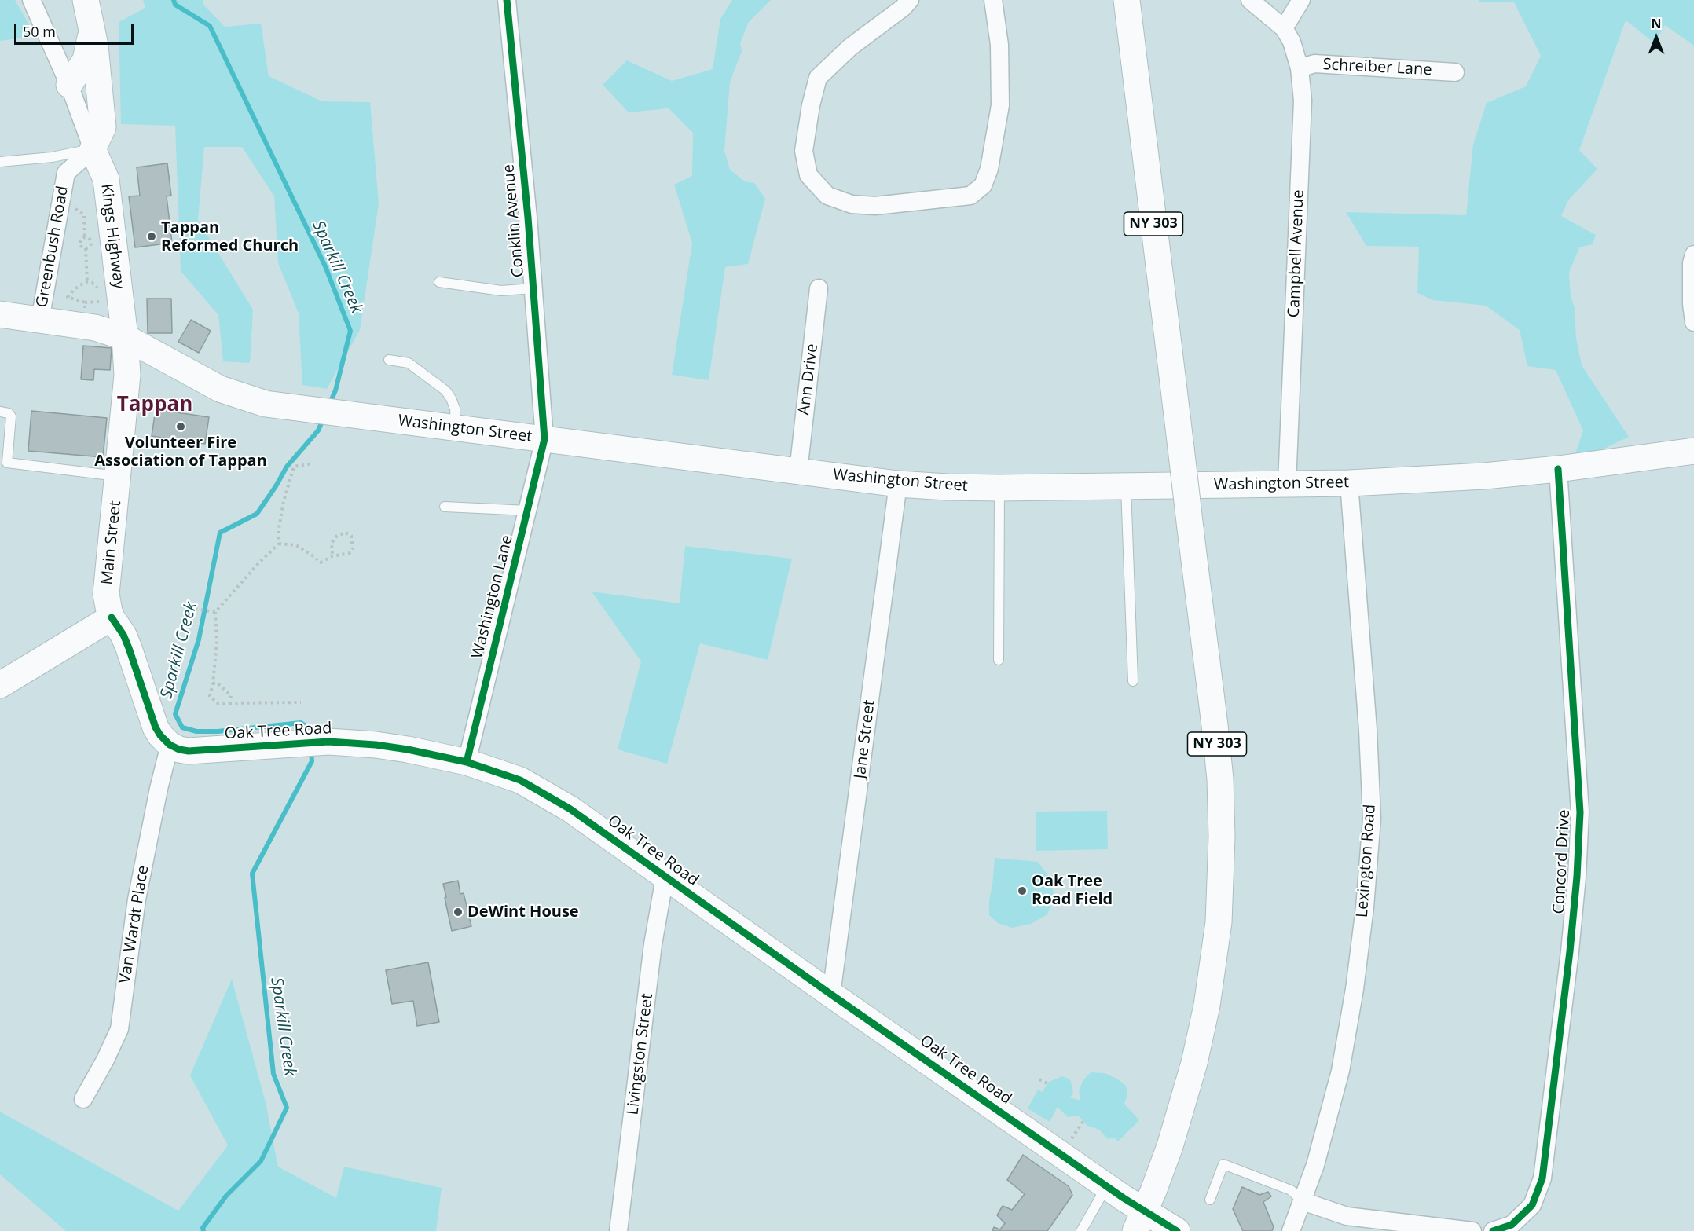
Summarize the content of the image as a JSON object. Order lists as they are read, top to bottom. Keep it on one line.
{"streets":{"main road":["NY 303","Kings Highway","Washington Street","Main Street","Oak Tree Road"],"street":["Schreiber Lane","Conklin Avenue","Greenbush Road","Campbell Avenue","Ann Drive","Washington Lane","Jane Street","Lexington Road","Concord Drive","Van Wardt Place","Livingston Street"]},"crossings":[["Schreiber Lane","Campbell Avenue"],["Conklin Avenue","Washington Street"],["Conklin Avenue","Washington Lane"],["NY 303","Oak Tree Road"],["Kings Highway","Greenbush Road"],["Kings Highway","Washington Street"],["Kings Highway","Main Street"],["Greenbush Road","Washington Street"],["Campbell Avenue","Washington Street"],["Ann Drive","Washington Street"],["Washington Street","Main Street"],["Washington Street","Washington Lane"],["Washington Street","Jane Street"],["Washington Street","Lexington Road"],["Washington Street","Concord Drive"],["Washington Lane","Oak Tree Road"],["Oak Tree Road","Jane Street"],["Oak Tree Road","Van Wardt Place"],["Oak Tree Road","Livingston Street"]],"districts":["Tappan"],"water":["Sparkill Creek"],"places":["Tappan Reformed Church","Volunteer Fire Association of Tappan","Oak Tree Road Field","DeWint House"],"scale_bar":"50 m","north":"top"}
